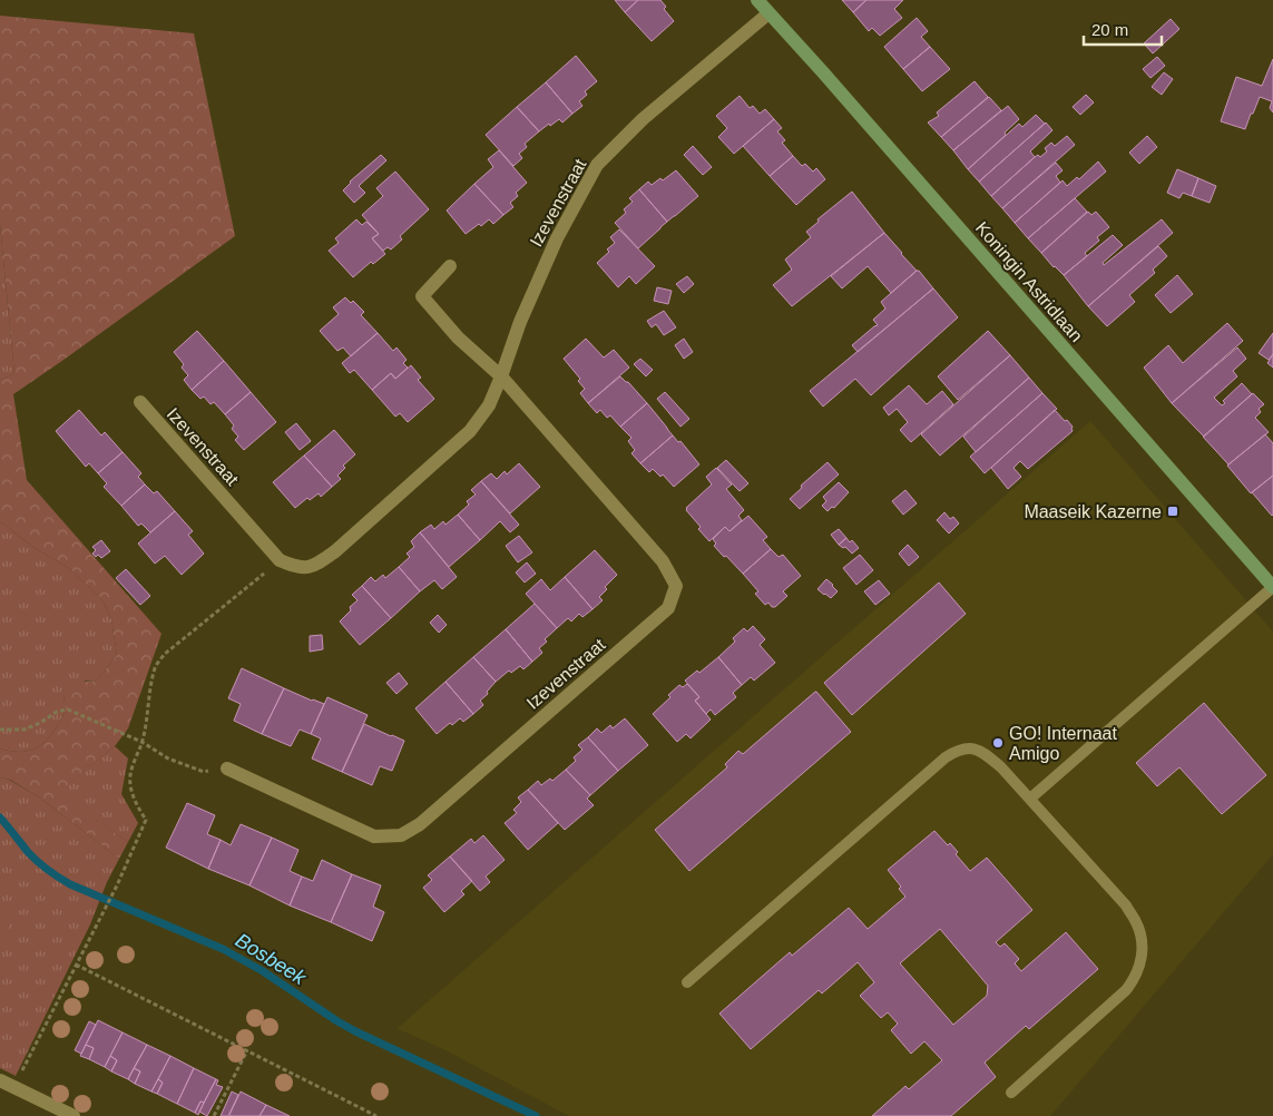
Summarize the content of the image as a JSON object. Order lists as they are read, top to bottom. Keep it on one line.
{"streets":{"main road":["Koningin Astridlaan"],"street":["Izevenstraat"]},"crossings":[["Izevenstraat","Koningin Astridlaan"]],"water":["Bosbeek"],"places":{"transit":["Maaseik Kazerne"],"other":["GO! Internaat Amigo"]},"scale_bar":"20 m"}
